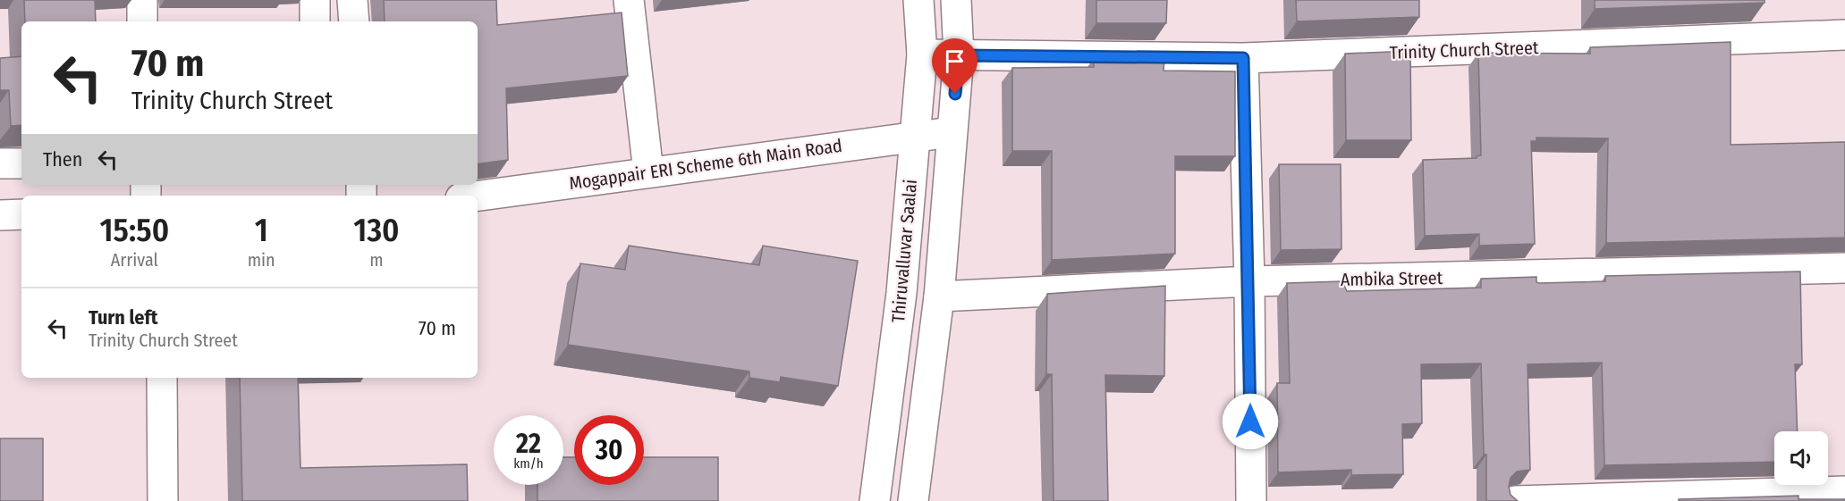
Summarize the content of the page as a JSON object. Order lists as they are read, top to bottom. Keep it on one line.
{"streets":{"street":["Trinity Church Street","Mogappair ERI Scheme 6th Main Road","Thiruvalluvar Saalai","Ambika Street"]},"crossings":[["Trinity Church Street","Thiruvalluvar Saalai"],["Mogappair ERI Scheme 6th Main Road","Thiruvalluvar Saalai"],["Thiruvalluvar Saalai","Ambika Street"]],"page":{"turn":["70 m","Trinity Church Street"],"then":"Then","eta":["15:50","Arrival","1","min","130","m"],"list":[{"name":"Turn left","note":"Trinity Church Street","value":"70 m"}],"speed":"22 km/h","limit":"30"}}
